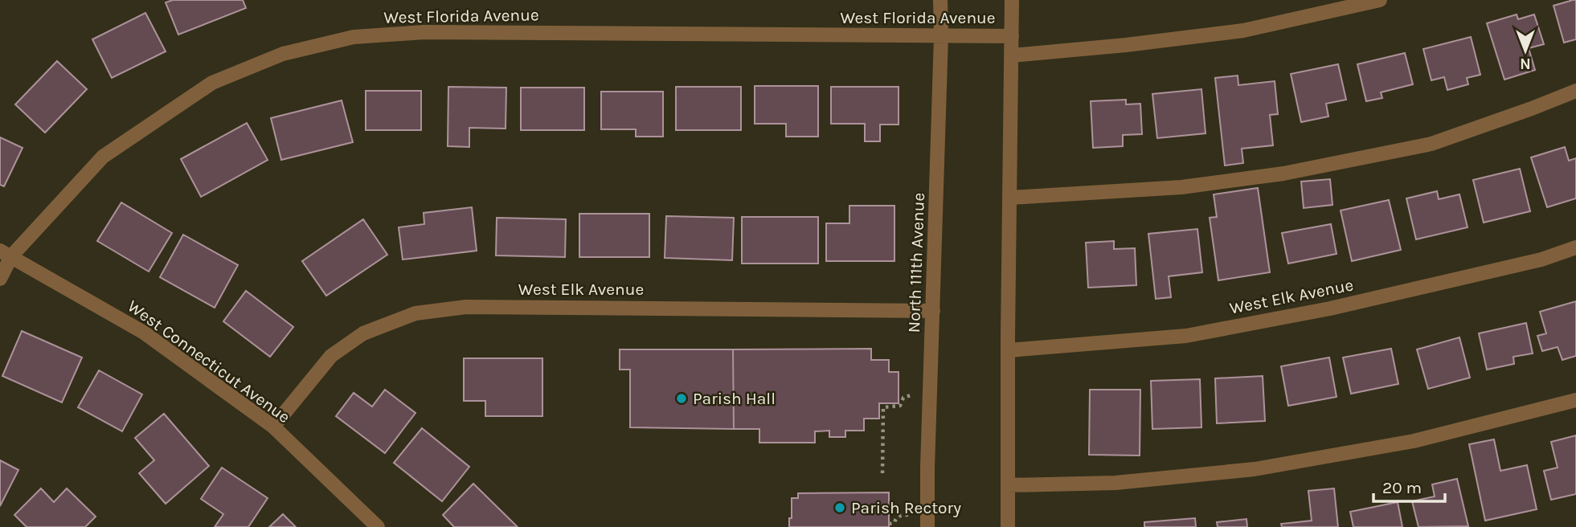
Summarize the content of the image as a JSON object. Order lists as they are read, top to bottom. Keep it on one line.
{"streets":{"street":["West Florida Avenue","North 111th Avenue","West Elk Avenue","West Connecticut Avenue"]},"crossings":[["West Florida Avenue","North 111th Avenue"],["West Florida Avenue","West Connecticut Avenue"],["North 111th Avenue","West Elk Avenue"],["West Elk Avenue","West Connecticut Avenue"]],"places":["Parish Hall","Parish Rectory"],"scale_bar":"20 m","north":"bottom"}
